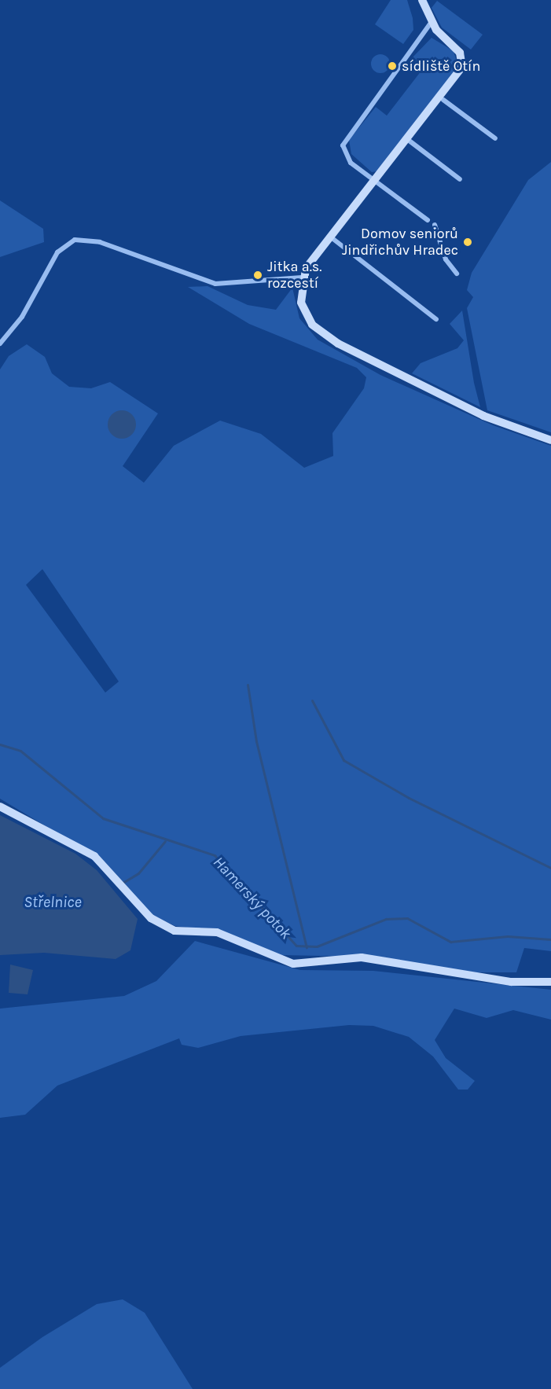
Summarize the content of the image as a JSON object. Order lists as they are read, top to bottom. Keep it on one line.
{"water":["Hamerský potok","Střelnice"],"places":["sídliště Otín","Domov seniorů Jindřichův Hradec","Jitka a.s. rozcestí"]}
